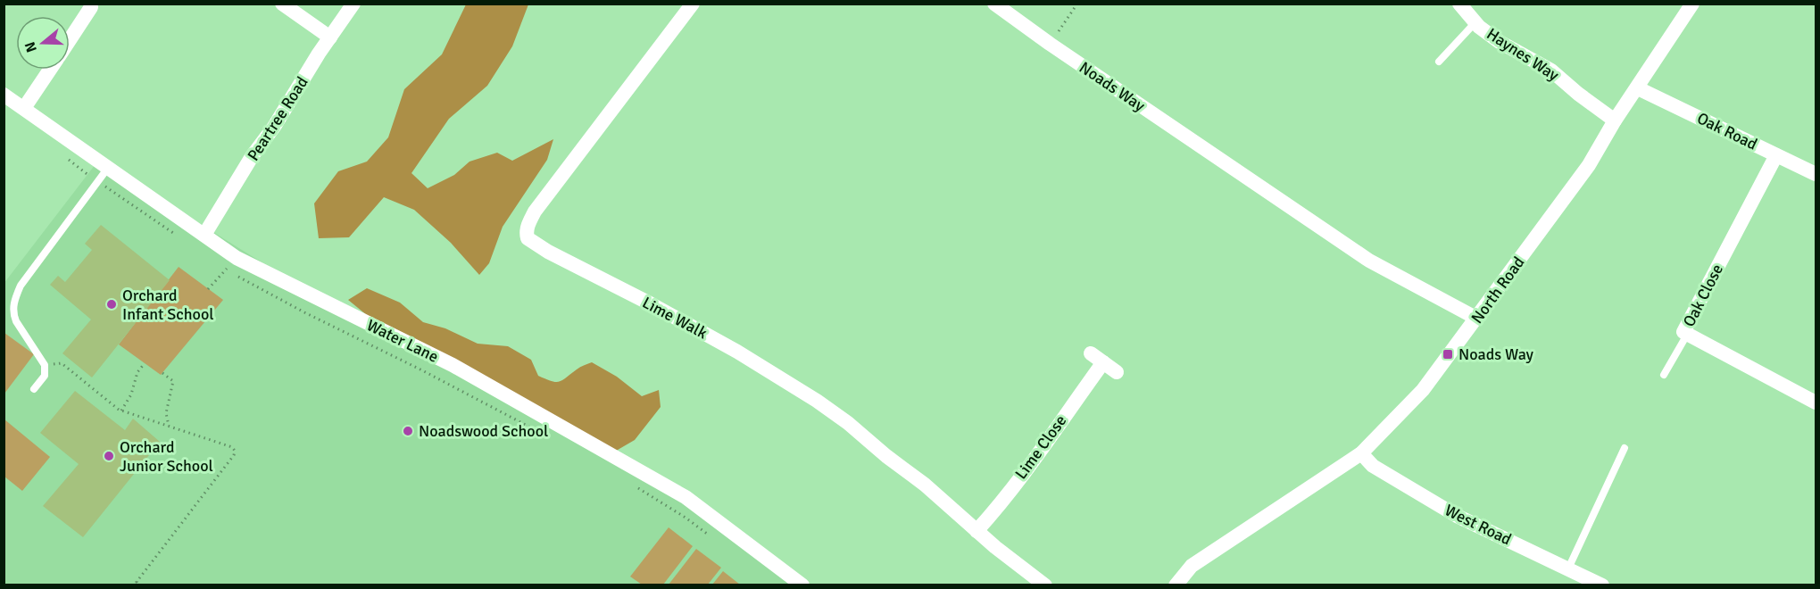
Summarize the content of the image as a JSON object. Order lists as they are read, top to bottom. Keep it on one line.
{"streets":{"street":["Haynes Way","Noads Way","Peartree Road","Oak Road","North Road","Oak Close","Lime Walk","Water Lane","Lime Close","West Road"]},"crossings":[["Haynes Way","North Road"],["Noads Way","North Road"],["Peartree Road","Water Lane"],["Oak Road","North Road"],["Oak Road","Oak Close"],["North Road","West Road"],["Lime Walk","Lime Close"]],"places":{"other":["Orchard Infant School","Noadswood School","Orchard Junior School"],"transit":["Noads Way"]},"north":"left"}
